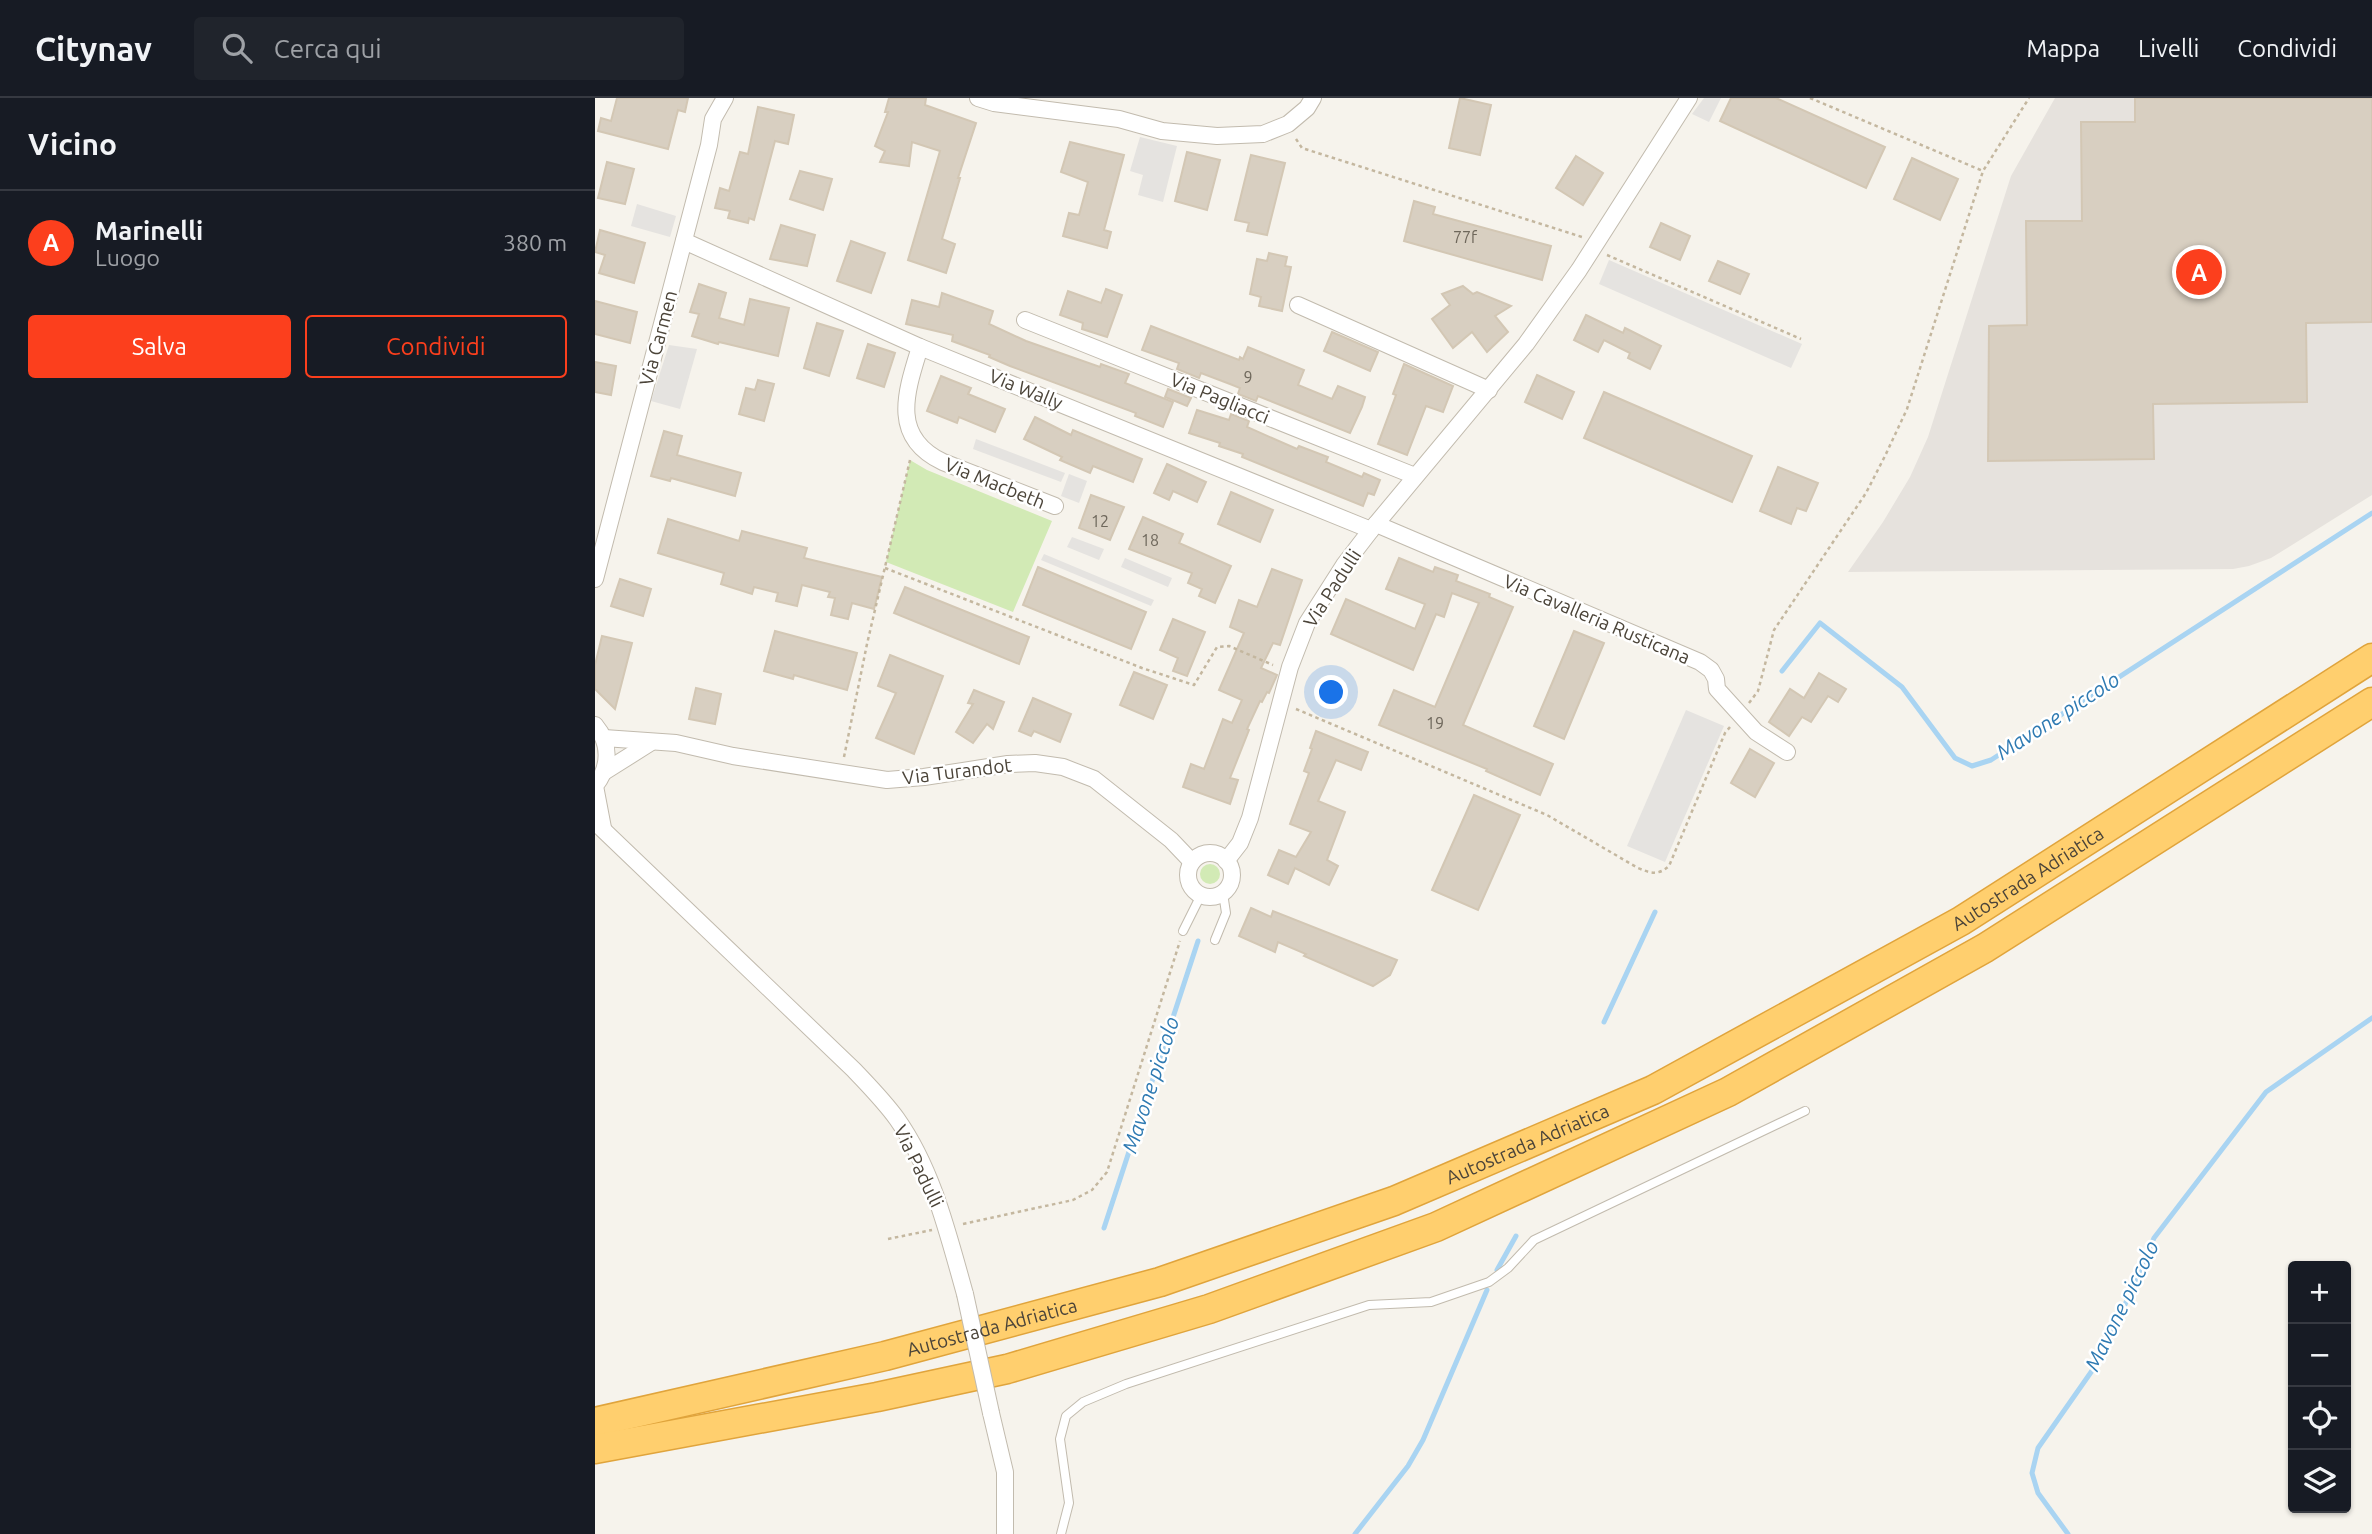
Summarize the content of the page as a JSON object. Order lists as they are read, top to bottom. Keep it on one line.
{"streets":{"highway":["Autostrada Adriatica"],"street":["Via Carmen","Via Wally","Via Pagliacci","Via Macbeth","Via Padulli","Via Cavalleria Rusticana","Via Turandot"]},"crossings":[["Via Carmen","Via Wally"],["Via Wally","Via Padulli"],["Via Wally","Via Cavalleria Rusticana"],["Via Pagliacci","Via Padulli"],["Via Padulli","Via Cavalleria Rusticana"],["Via Padulli","Via Turandot"]],"water":["Mavone piccolo"],"house_numbers":["77f","9","12","18","19"],"page":{"header":"Citynav","search":"Cerca qui","nav":["Mappa","Livelli","Condividi"],"heading":"Vicino","list":[{"mark":"A","name":"Marinelli","note":"Luogo","value":"380 m"}],"pins":"A","buttons":["Salva","Condividi"],"map_buttons":["+","−"]}}
